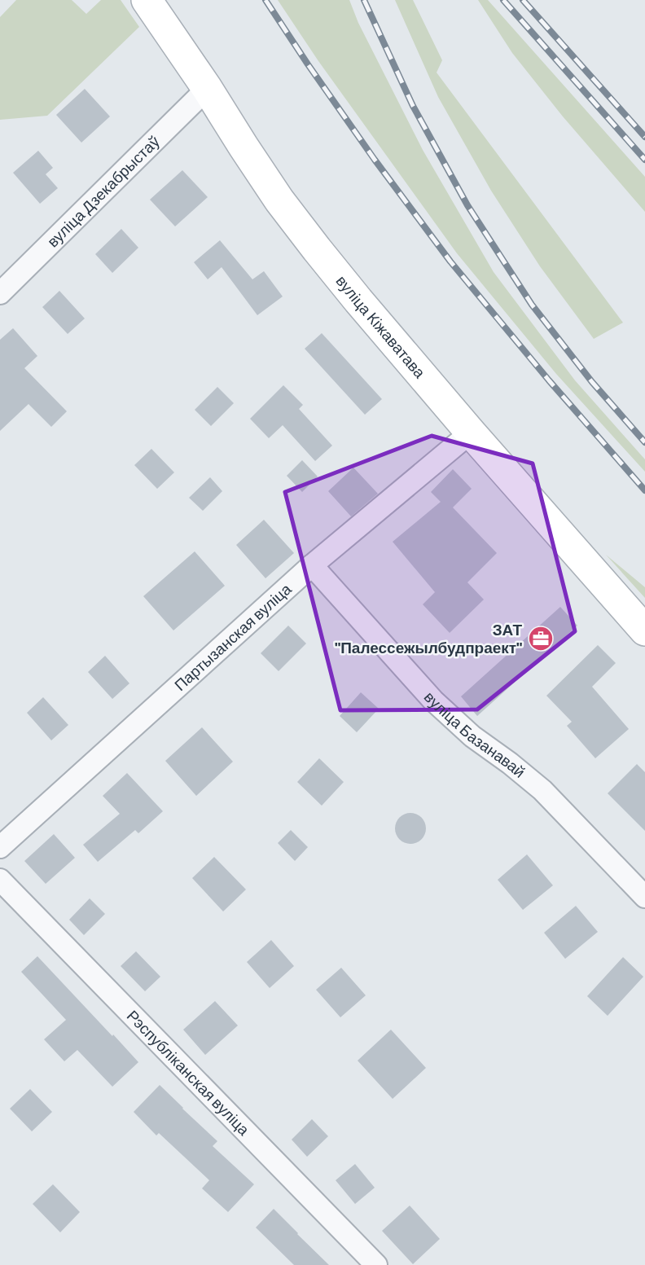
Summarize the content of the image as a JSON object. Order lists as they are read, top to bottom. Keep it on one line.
{"streets":{"main road":["вуліца Кіжаватава"],"street":["вуліца Дзекабрыстаў","Партызанская вуліца","вуліца Базанавай","Рэспубліканская вуліца"]},"crossings":[["вуліца Дзекабрыстаў","вуліца Кіжаватава"],["вуліца Кіжаватава","Партызанская вуліца"],["Партызанская вуліца","вуліца Базанавай"]],"places":{"office":["ЗАТ \"Палессежылбудпраект\""]}}
